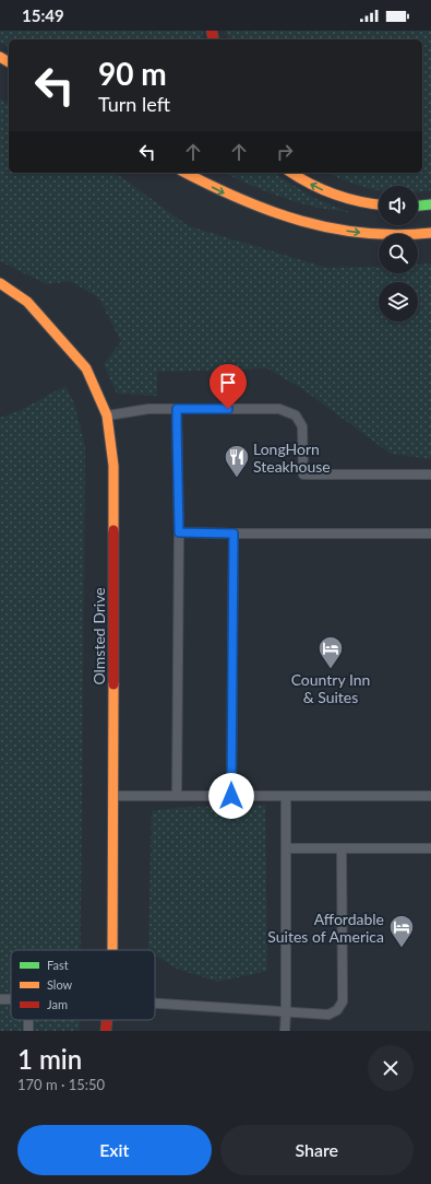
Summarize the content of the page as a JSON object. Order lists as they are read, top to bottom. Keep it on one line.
{"streets":{"main road":["Olmsted Drive"]},"places":{"restaurant":["LongHorn Steakhouse"],"hotel":["Country Inn & Suites","Affordable Suites of America"]},"legend":["Fast","Slow","Jam"],"page":{"status":"15:49","turn":["90 m","Turn left"],"heading":["1 min","170 m · 15:50"],"buttons":["Exit","Share"]}}
